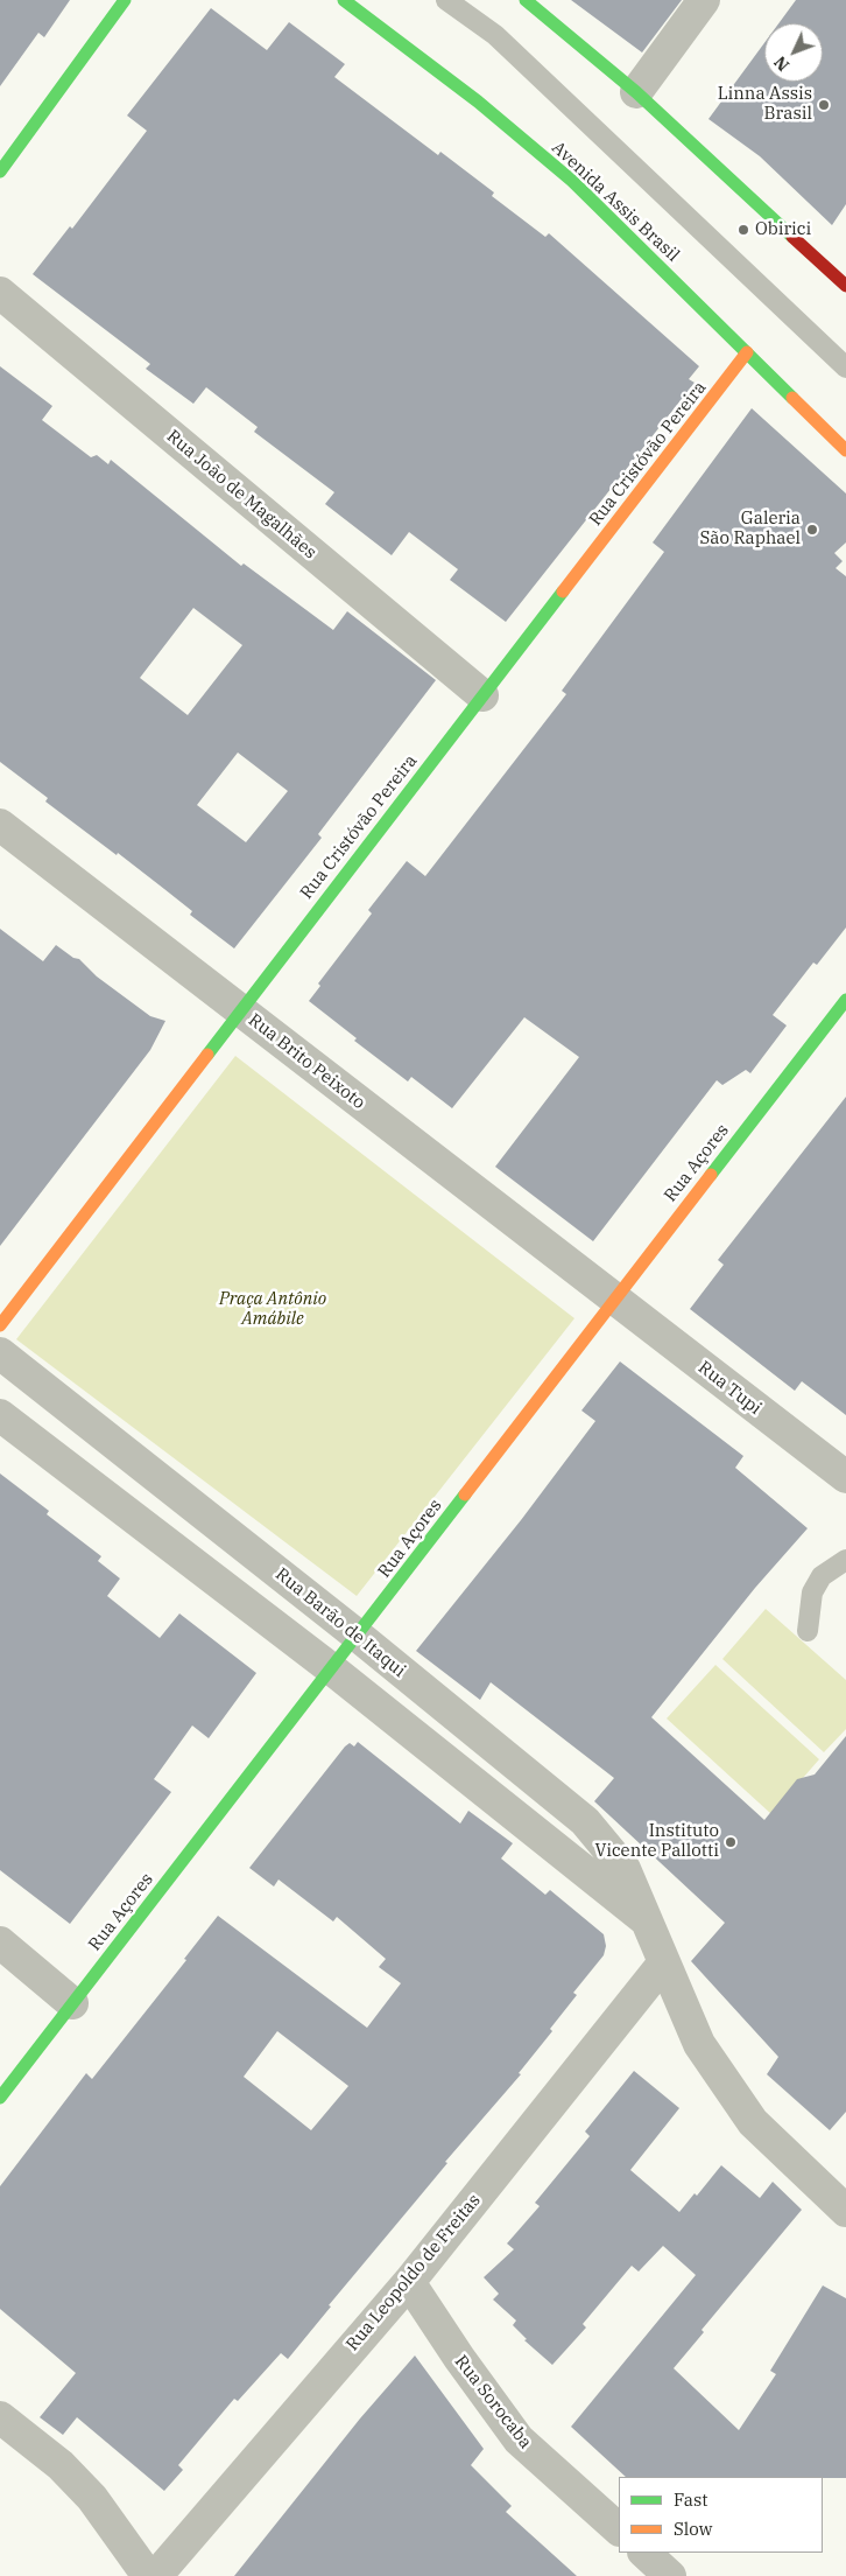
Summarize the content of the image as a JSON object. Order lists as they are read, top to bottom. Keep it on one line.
{"streets":{"street":["Avenida Assis Brasil","Rua Cristóvão Pereira","Rua João de Magalhães","Rua Brito Peixoto","Rua Açores","Rua Tupi","Rua Barão de Itaqui","Rua Leopoldo de Freitas","Rua Sorocaba"]},"crossings":[["Avenida Assis Brasil","Rua Cristóvão Pereira"],["Rua Cristóvão Pereira","Rua João de Magalhães"],["Rua Cristóvão Pereira","Rua Brito Peixoto"],["Rua Brito Peixoto","Rua Açores"],["Rua Brito Peixoto","Rua Tupi"],["Rua Açores","Rua Tupi"],["Rua Açores","Rua Barão de Itaqui"],["Rua Barão de Itaqui","Rua Leopoldo de Freitas"],["Rua Leopoldo de Freitas","Rua Sorocaba"]],"parks":["Praça Antônio Amábile"],"places":["Linna Assis Brasil","Obirici","Galeria São Raphael","Instituto Vicente Pallotti"],"legend":["Fast","Slow"],"north":"bottom left"}
